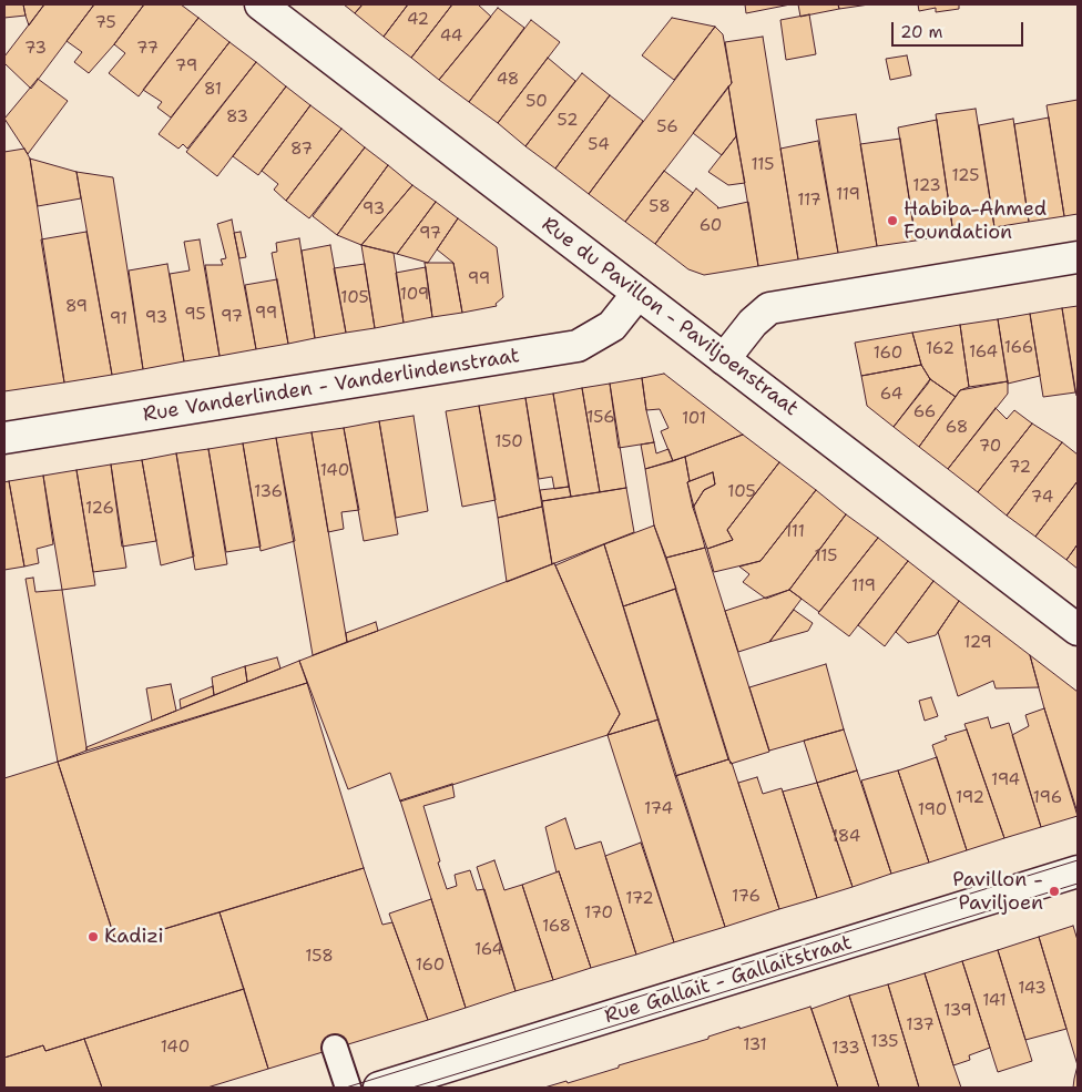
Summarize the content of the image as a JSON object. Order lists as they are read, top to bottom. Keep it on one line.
{"streets":{"street":["Rue du Pavillon - Paviljoenstraat","Rue Vanderlinden - Vanderlindenstraat","Rue Gallait - Gallaitstraat"]},"crossings":[["Rue du Pavillon - Paviljoenstraat","Rue Vanderlinden - Vanderlindenstraat"]],"places":["Habiba-Ahmed Foundation","Pavillon - Paviljoen","Kadizi"],"house_numbers":["42","75","44","73","77","79","48","81","50","83","52","56","54","87","115","125","123","119","117","58","93","60","97","99","109","105","89","99","95","97","93","91","166","162","164","160","64","66","156","101","68","150","70","72","140","136","105","74","126","111","115","119","129","194","192","196","174","190","184","176","172","170","168","164","158","160","143","141","139","137","135","131","140","133"],"scale_bar":"20 m"}
